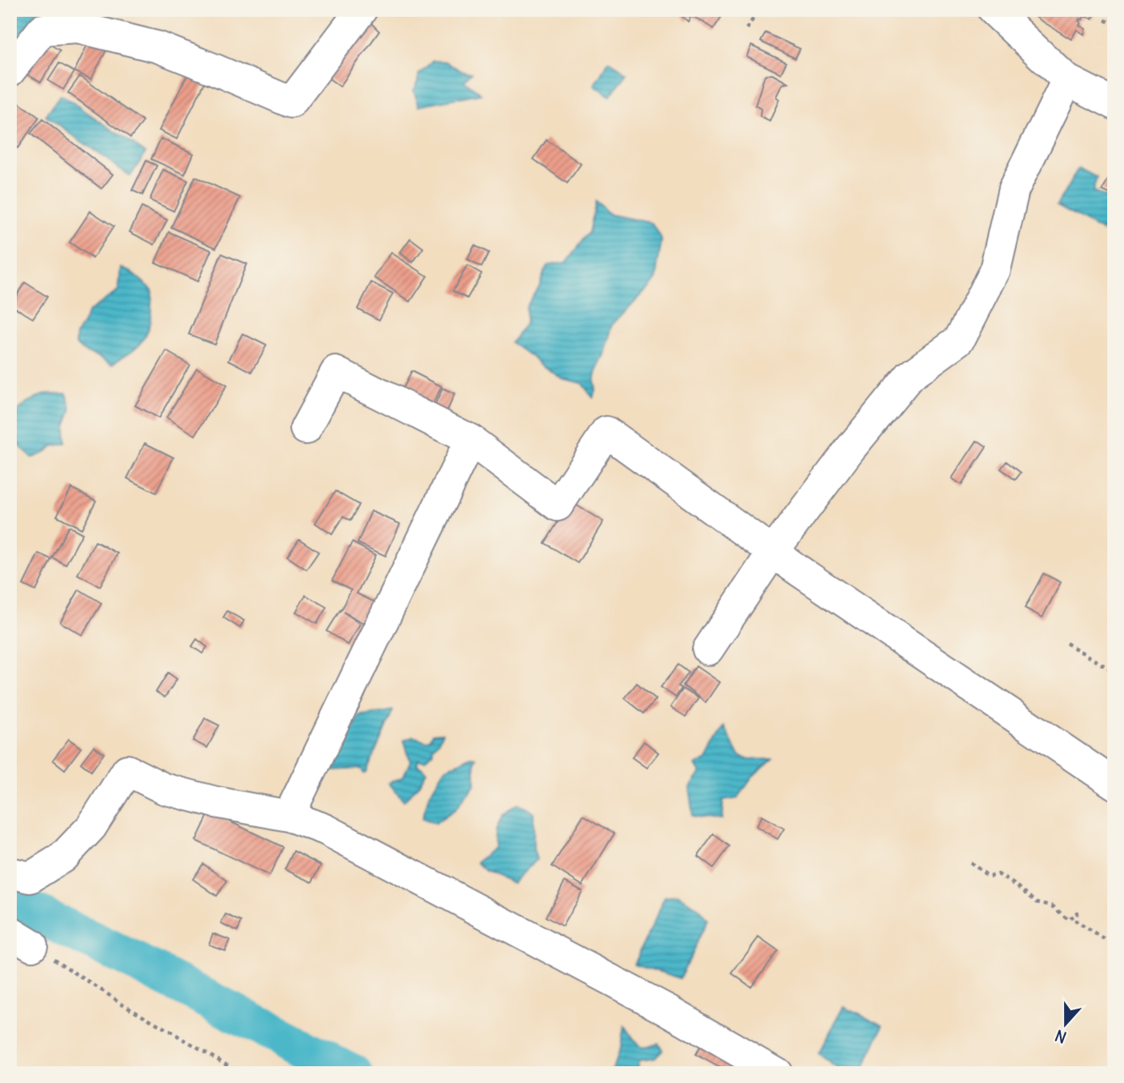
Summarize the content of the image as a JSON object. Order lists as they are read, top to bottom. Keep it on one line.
{"north":"bottom"}
